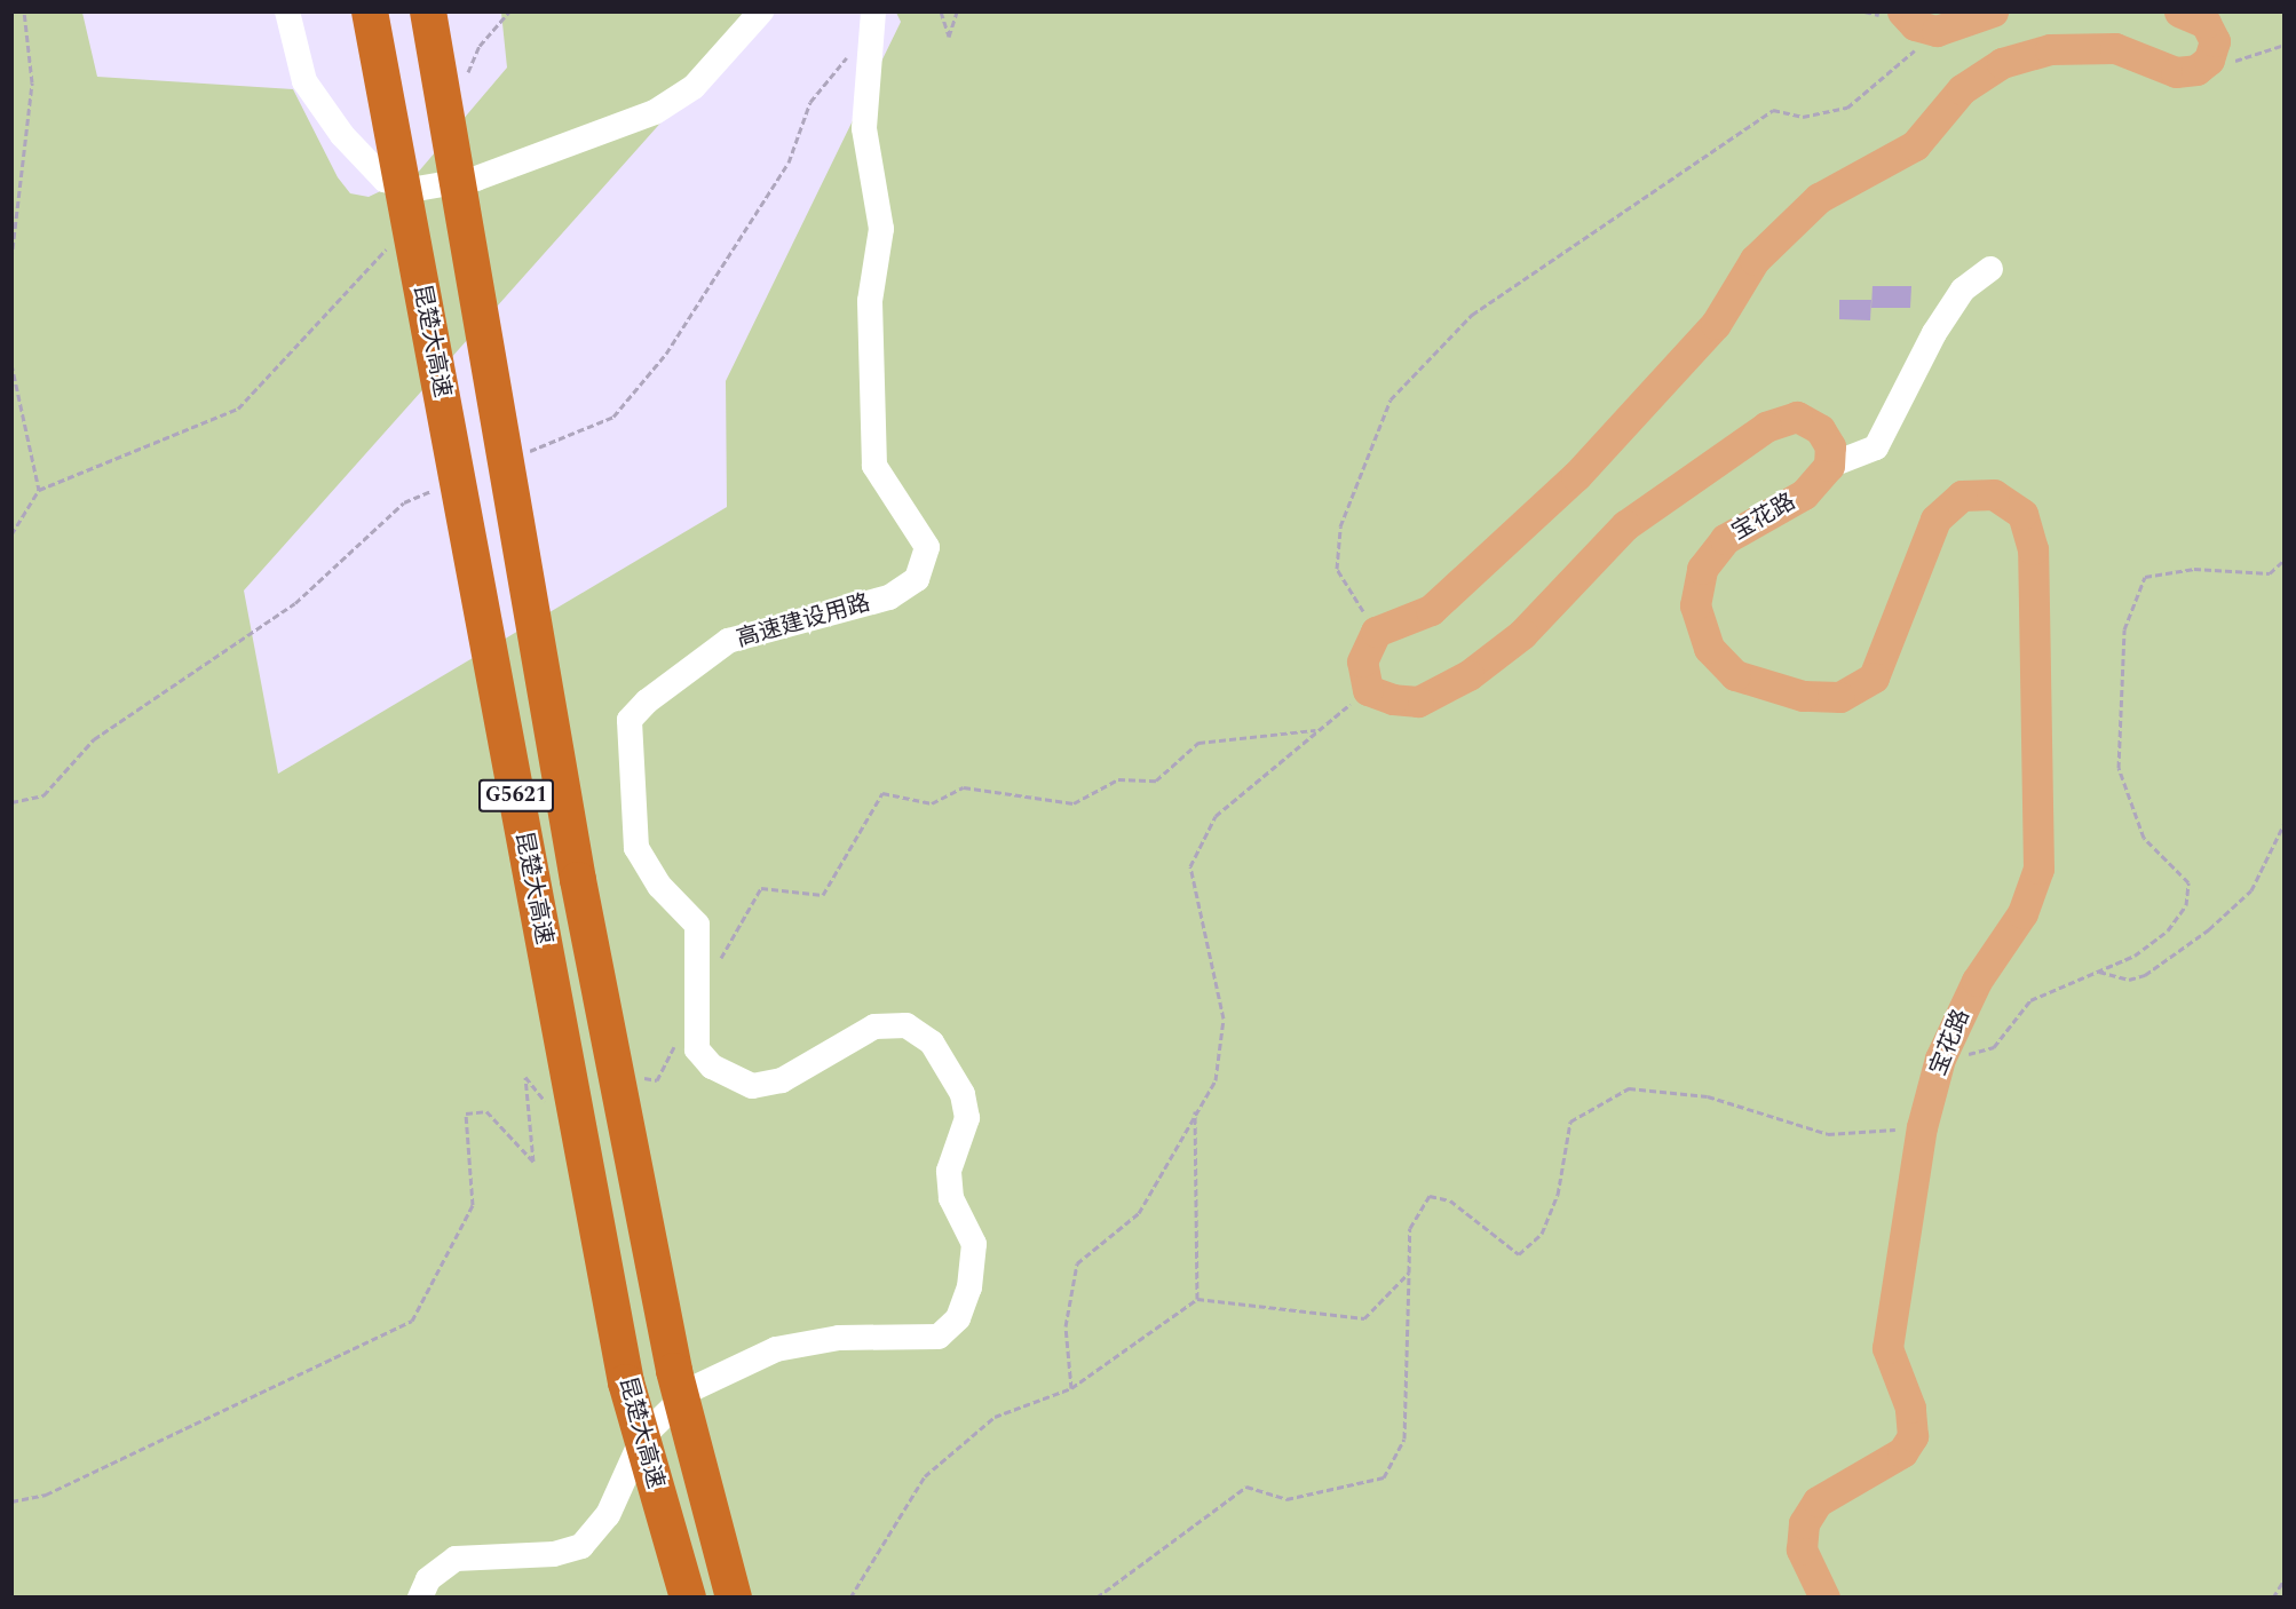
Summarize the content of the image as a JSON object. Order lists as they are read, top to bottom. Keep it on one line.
{"streets":{"highway":["昆楚大高速","G5621"],"main road":["宝花路"],"street":["高速建设用路"]}}
